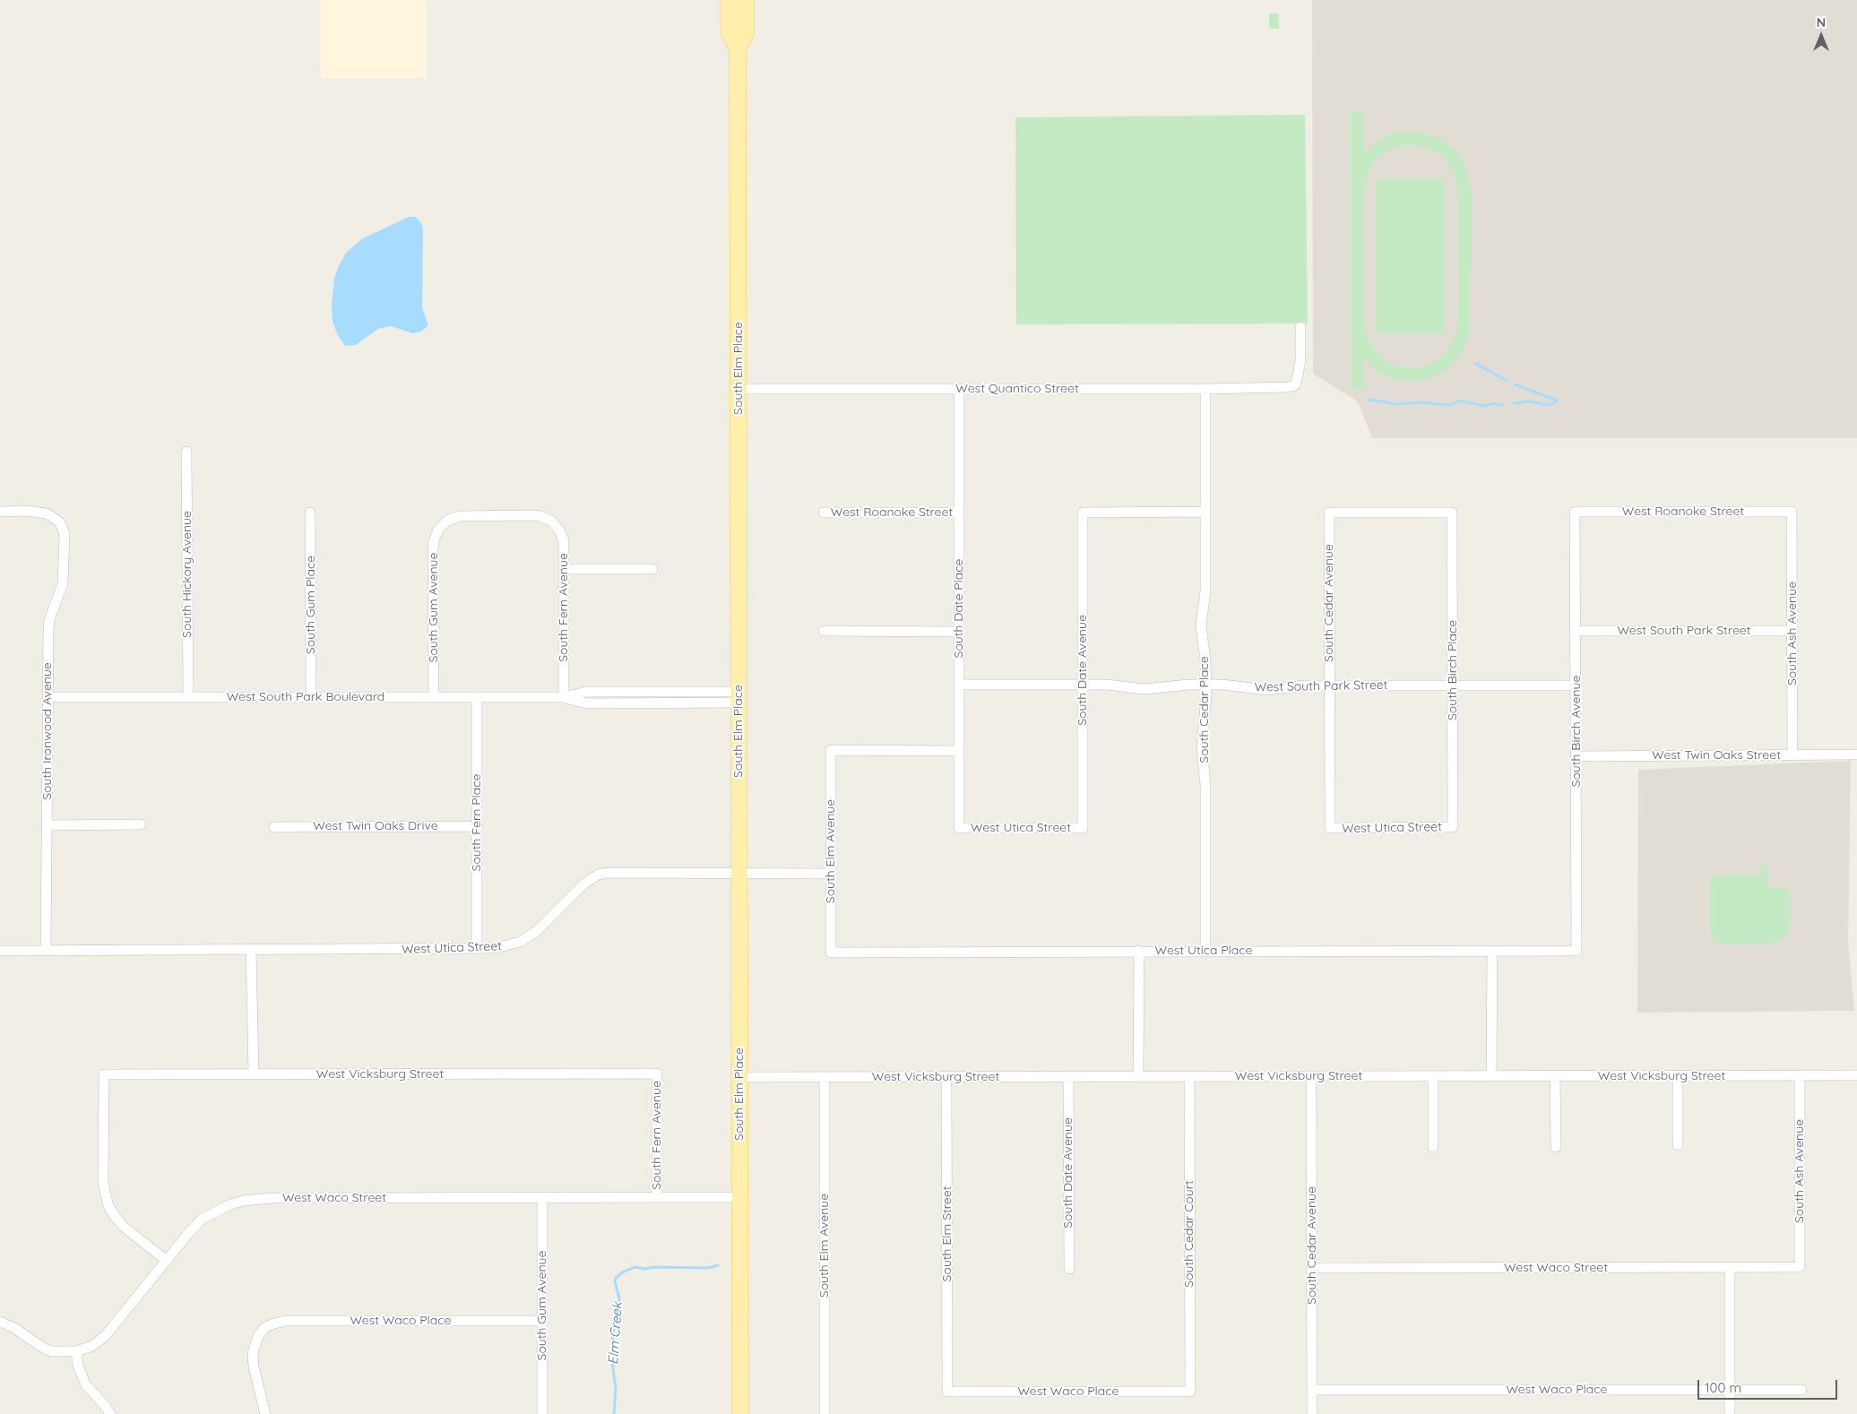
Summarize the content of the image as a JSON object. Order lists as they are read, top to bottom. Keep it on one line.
{"streets":{"main road":["South Elm Place"],"street":["West Quantico Street","West Roanoke Street","South Hickory Avenue","South Cedar Avenue","South Gum Place","South Gum Avenue","South Fern Avenue","South Date Place","West South Park Street","South Ash Avenue","South Date Avenue","South Birch Place","West South Park Boulevard","South Cedar Place","South Ironwood Avenue","South Birch Avenue","West Twin Oaks Street","South Fern Place","West Twin Oaks Drive","West Utica Street","South Elm Avenue","West Utica Place","West Vicksburg Street","West Waco Street","South Elm Street","South Cedar Court","West Waco Place"]},"crossings":[["South Elm Place","West Quantico Street"],["South Elm Place","West South Park Boulevard"],["South Elm Place","West Utica Street"],["South Elm Place","West Vicksburg Street"],["South Elm Place","West Waco Street"],["West Quantico Street","South Date Place"],["West Quantico Street","South Cedar Place"],["West Roanoke Street","South Date Place"],["West Roanoke Street","South Ash Avenue"],["West Roanoke Street","South Birch Avenue"],["South Hickory Avenue","West South Park Boulevard"],["South Cedar Avenue","West South Park Street"],["South Cedar Avenue","South Birch Place"],["South Cedar Avenue","West Utica Street"],["South Cedar Avenue","West Vicksburg Street"],["South Cedar Avenue","West Waco Street"],["South Cedar Avenue","West Waco Place"],["South Gum Place","West South Park Boulevard"],["South Gum Avenue","South Fern Avenue"],["South Gum Avenue","West South Park Boulevard"],["South Gum Avenue","West Waco Street"],["South Gum Avenue","West Waco Place"],["South Fern Avenue","West South Park Boulevard"],["South Fern Avenue","West Vicksburg Street"],["South Fern Avenue","West Waco Street"],["South Date Place","West South Park Street"],["South Date Place","West Utica Street"],["South Date Place","South Elm Avenue"],["West South Park Street","South Ash Avenue"],["West South Park Street","South Date Avenue"],["West South Park Street","South Birch Place"],["West South Park Street","South Cedar Place"],["West South Park Street","South Birch Avenue"],["South Ash Avenue","West Twin Oaks Street"],["South Ash Avenue","West Vicksburg Street"],["South Ash Avenue","West Waco Street"],["South Date Avenue","South Cedar Place"],["South Date Avenue","West Utica Street"],["South Date Avenue","West Vicksburg Street"],["South Birch Place","West Utica Street"],["West South Park Boulevard","South Ironwood Avenue"],["West South Park Boulevard","South Fern Place"],["South Cedar Place","West Utica Place"],["South Ironwood Avenue","West Utica Street"],["South Birch Avenue","West Twin Oaks Street"],["South Birch Avenue","West Utica Place"],["South Fern Place","West Twin Oaks Drive"],["South Fern Place","West Utica Street"],["West Utica Street","South Elm Avenue"],["South Elm Avenue","West Utica Place"],["South Elm Avenue","West Vicksburg Street"],["West Vicksburg Street","West Waco Street"],["West Vicksburg Street","South Elm Street"],["West Vicksburg Street","South Cedar Court"],["South Elm Street","West Waco Place"],["South Cedar Court","West Waco Place"]],"water":["Elm Creek"],"scale_bar":"100 m","north":"top"}
